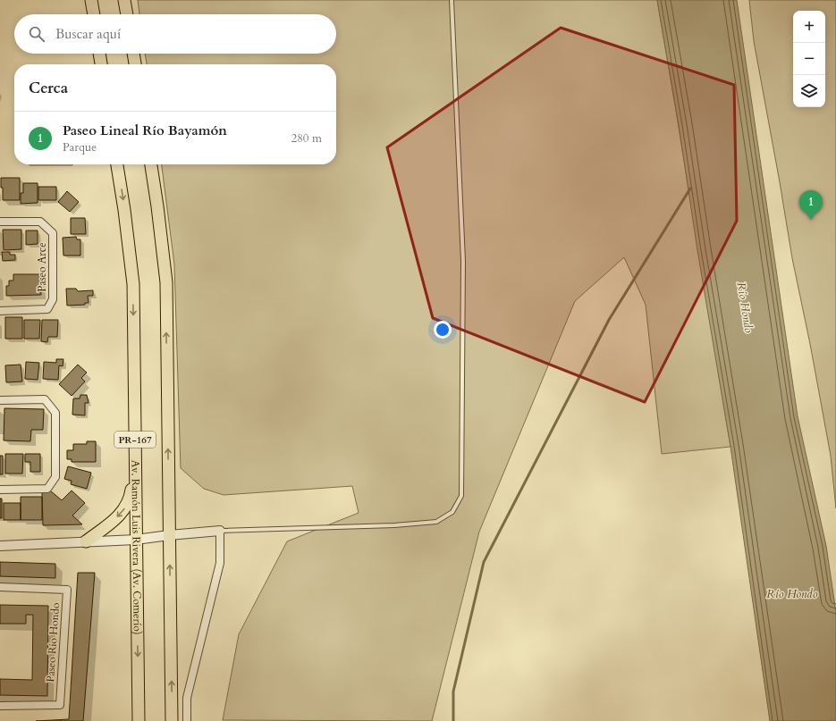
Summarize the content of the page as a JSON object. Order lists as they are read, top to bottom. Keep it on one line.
{"streets":{"main road":["PR-167","Av. Ramón Luis Rivera (Av. Comerío)"],"street":["Paseo Arce","Paseo Río Hondo"]},"water":["Río Hondo"],"page":{"map_buttons":["+","−"],"search":"Buscar aquí","heading":"Cerca","list":[{"mark":"1","name":"Paseo Lineal Río Bayamón","note":"Parque","value":"280 m"}],"pins":"1"}}
